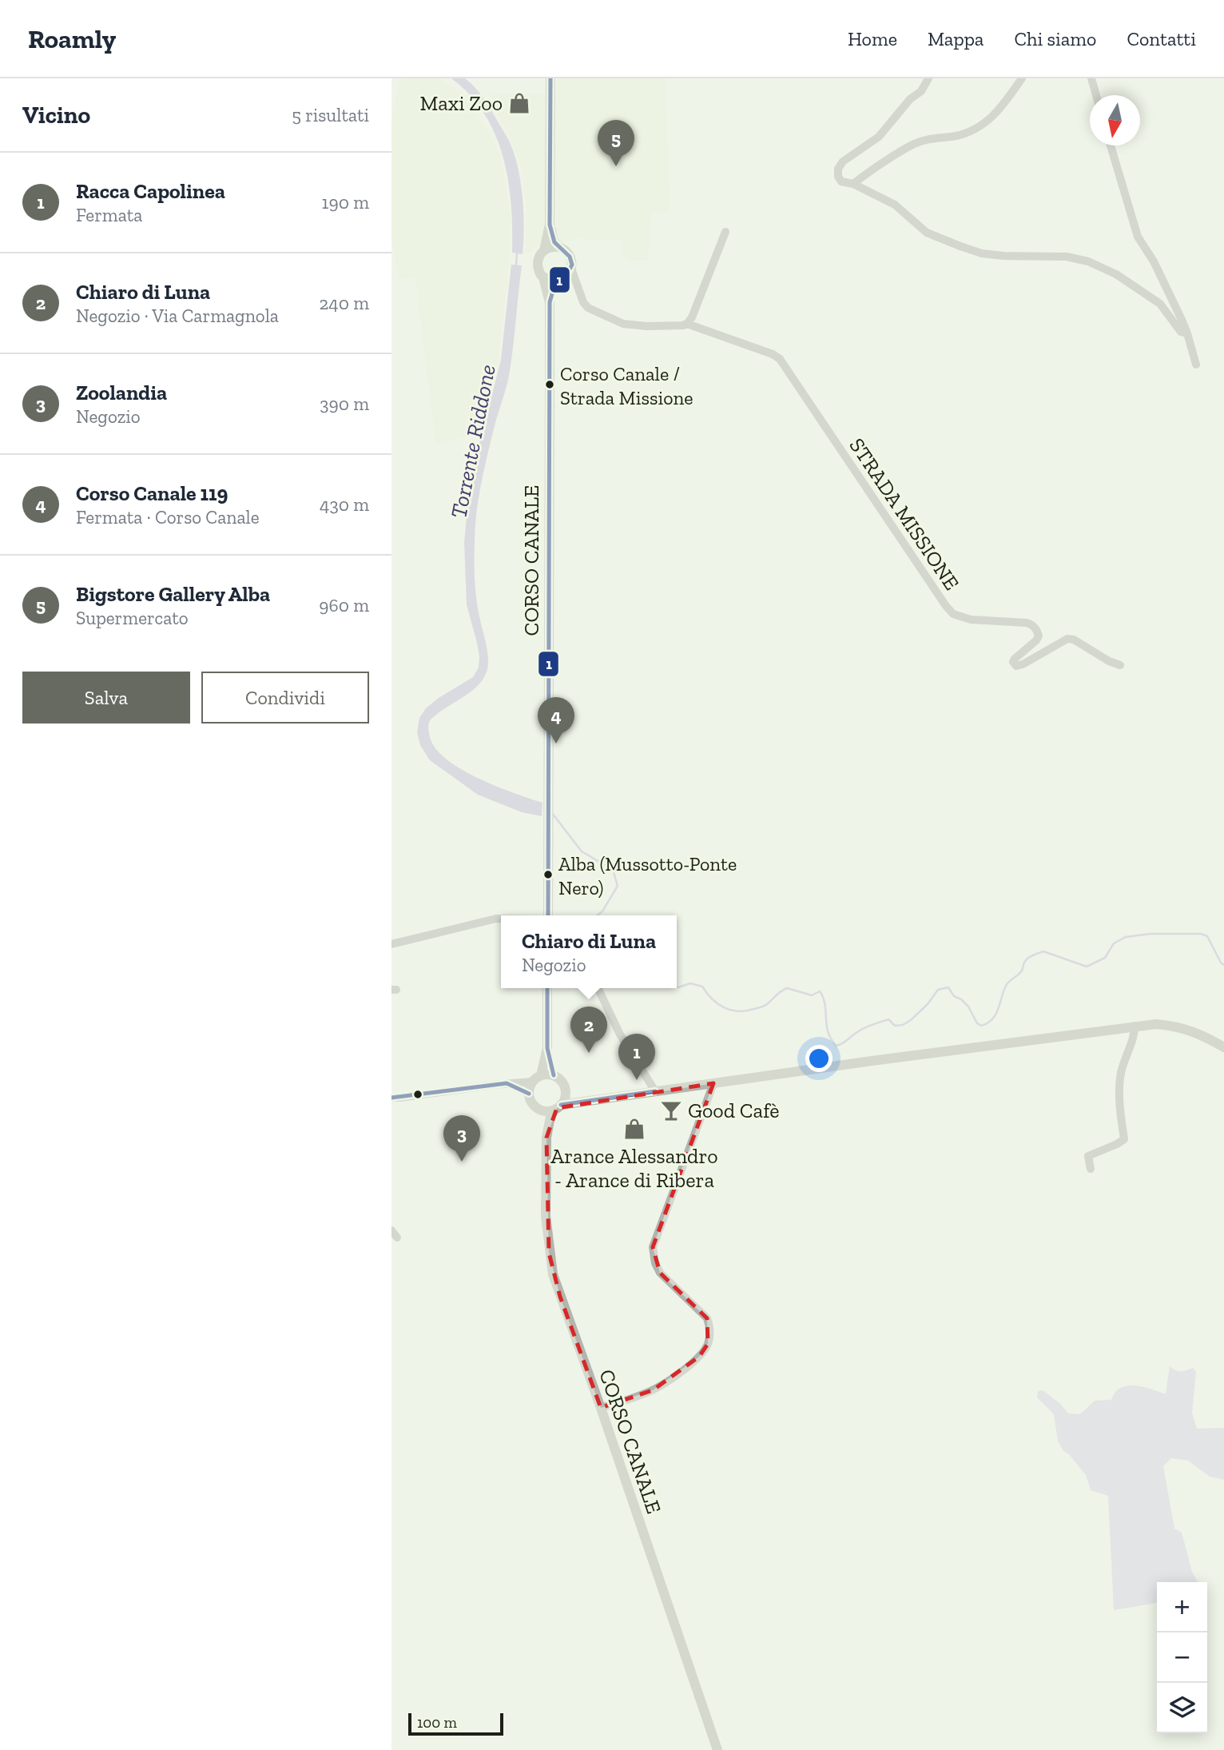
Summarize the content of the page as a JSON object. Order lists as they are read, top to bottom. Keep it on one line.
{"streets":{"main road":["CORSO CANALE"],"street":["STRADA MISSIONE"]},"crossings":[["STRADA MISSIONE","CORSO CANALE"]],"water":["Torrente Riddone"],"places":{"shop":["Maxi Zoo","Arance Alessandro - Arance di Ribera"],"other":["Corso Canale / Strada Missione","Alba (Mussotto-Ponte Nero)"],"bar":["Good Cafè"]},"lines":["transit line 1"],"scale_bar":"100 m","north":"bottom","page":{"header":"Roamly","nav":["Home","Mappa","Chi siamo","Contatti"],"heading":["Vicino","5 risultati"],"pins":["5","4","2","1","3"],"list":[{"mark":"1","name":"Racca Capolinea","note":"Fermata","value":"190 m"},{"mark":"2","name":"Chiaro di Luna","note":"Negozio · Via Carmagnola","value":"240 m"},{"mark":"3","name":"Zoolandia","note":"Negozio","value":"390 m"},{"mark":"4","name":"Corso Canale 119","note":"Fermata · Corso Canale","value":"430 m"},{"mark":"5","name":"Bigstore Gallery Alba","note":"Supermercato","value":"960 m"}],"buttons":["Salva","Condividi"],"popup":["Chiaro di Luna","Negozio"],"map_buttons":["+","−"],"scale":"100 m"}}
